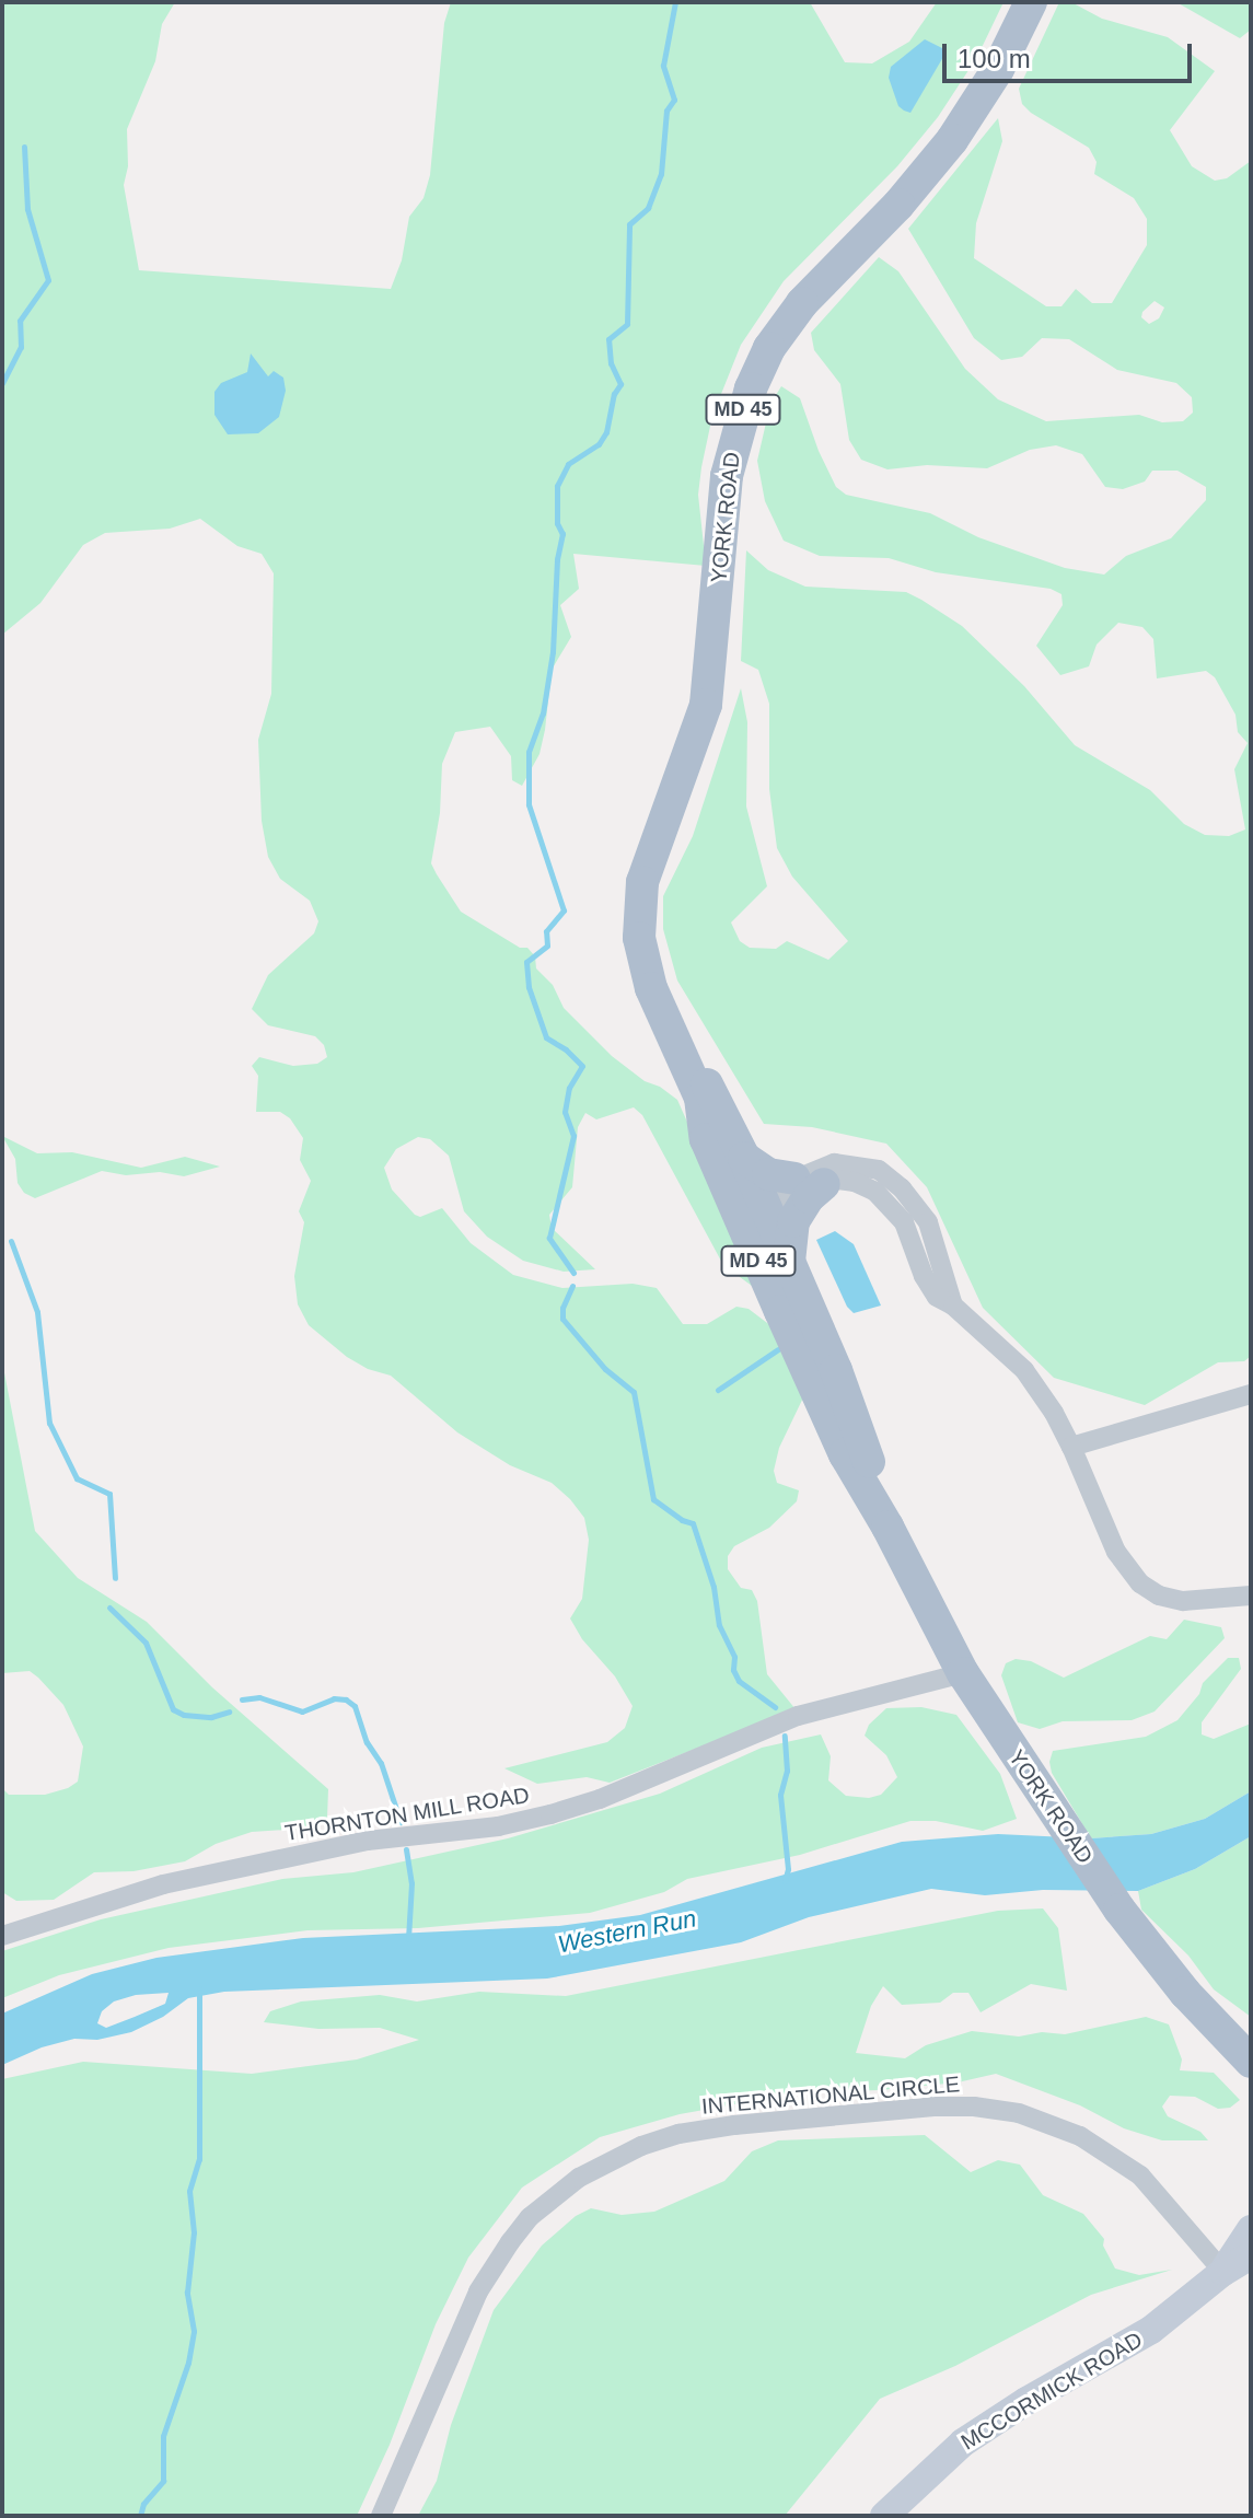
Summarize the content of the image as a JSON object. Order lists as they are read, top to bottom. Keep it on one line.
{"streets":{"main road":["MD 45","YORK ROAD","MCCORMICK ROAD"],"street":["THORNTON MILL ROAD","INTERNATIONAL CIRCLE"]},"crossings":[["YORK ROAD","THORNTON MILL ROAD"],["INTERNATIONAL CIRCLE","MCCORMICK ROAD"]],"water":["Western Run"],"scale_bar":"100 m"}
